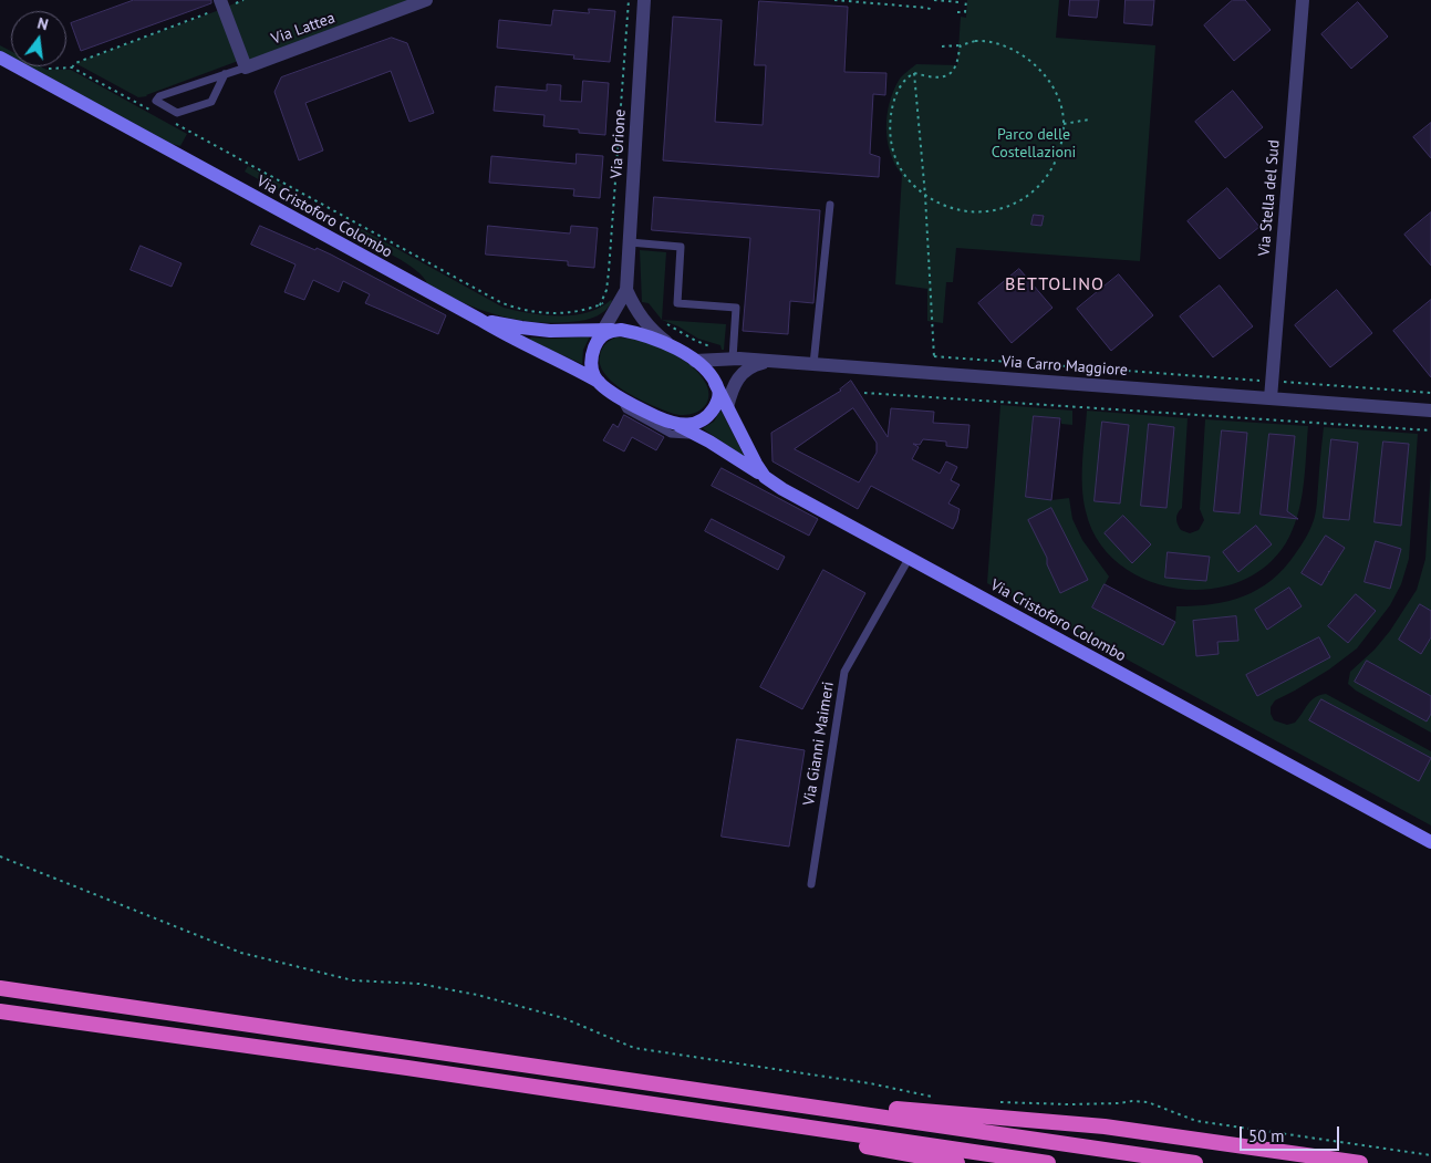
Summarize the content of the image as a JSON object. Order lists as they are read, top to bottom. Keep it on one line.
{"streets":{"main road":["Via Cristoforo Colombo"],"street":["Via Lattea","Via Orione","Via Stella del Sud","Via Carro Maggiore"],"lane":["Via Gianni Maimeri"]},"crossings":[["Via Stella del Sud","Via Carro Maggiore"],["Via Cristoforo Colombo","Via Carro Maggiore"],["Via Cristoforo Colombo","Via Gianni Maimeri"]],"districts":["BETTOLINO"],"parks":["Parco delle Costellazioni"],"scale_bar":"50 m","north":"top"}
